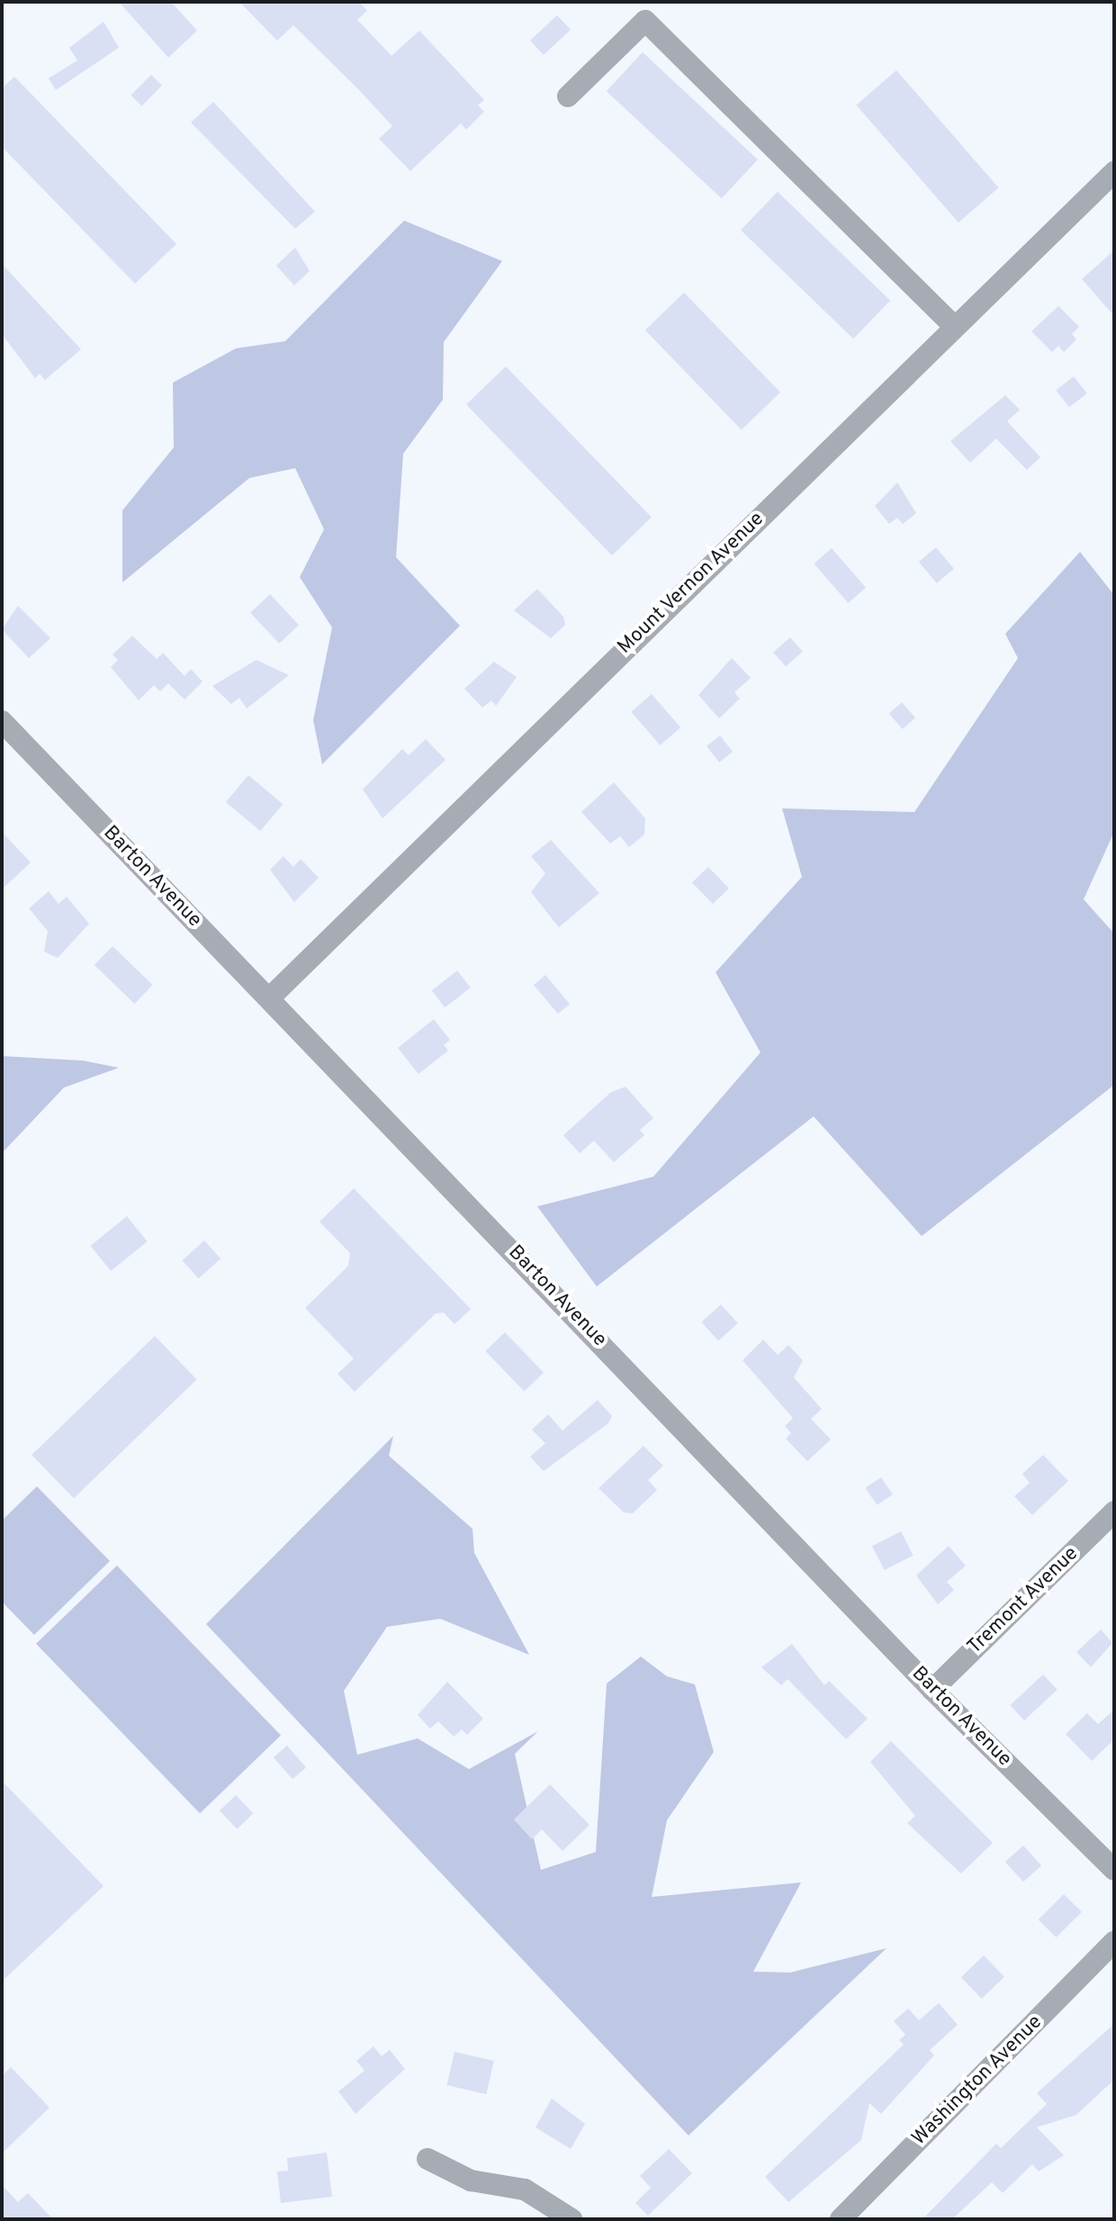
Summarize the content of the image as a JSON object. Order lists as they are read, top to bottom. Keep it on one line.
{"streets":{"street":["Mount Vernon Avenue","Barton Avenue","Tremont Avenue","Washington Avenue"]},"crossings":[["Mount Vernon Avenue","Barton Avenue"],["Barton Avenue","Tremont Avenue"]]}
